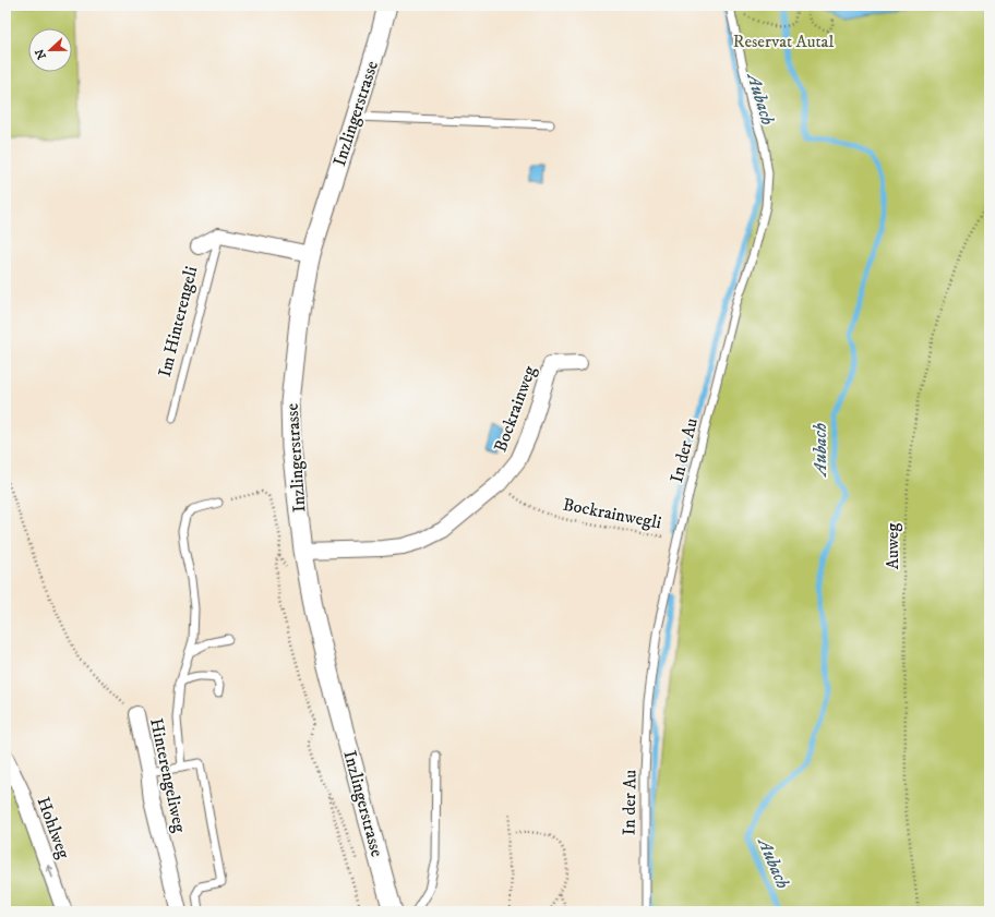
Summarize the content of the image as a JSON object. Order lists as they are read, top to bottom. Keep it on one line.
{"streets":{"street":["Inzlingerstrasse","Im Hinterengeli","Bockrainweg","Hinterengeliweg","Hohlweg"],"lane":["In der Au"],"path":["Bockrainwegli","Auweg"]},"crossings":[["Inzlingerstrasse","Bockrainweg"],["Bockrainweg","Bockrainwegli"],["In der Au","Bockrainwegli"]],"one_way":["Hohlweg"],"water":["Aubach"],"parks":["Reservat Autal"],"north":"left"}
